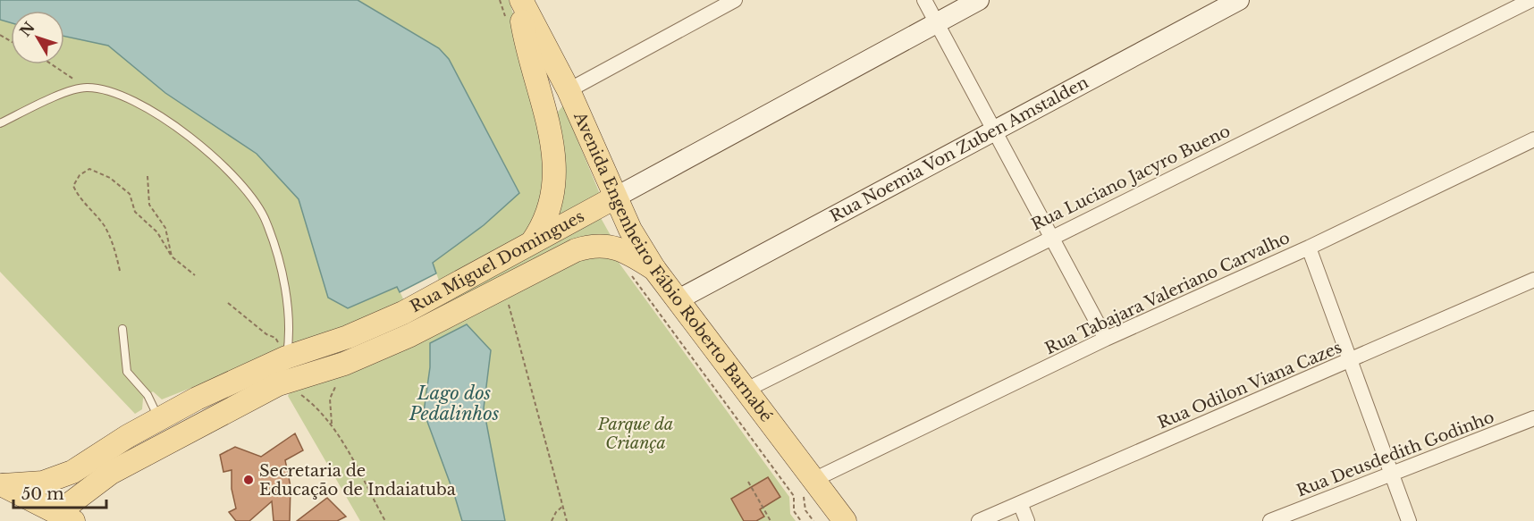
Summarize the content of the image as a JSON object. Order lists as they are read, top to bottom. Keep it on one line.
{"streets":{"main road":["Rua Noemia Von Zuben Amstalden","Rua Miguel Domingues","Avenida Engenheiro Fábio Roberto Barnabé"],"street":["Rua Luciano Jacyro Bueno","Rua Tabajara Valeriano Carvalho","Rua Odilon Viana Cazes","Rua Deusdedith Godinho"]},"crossings":[["Rua Noemia Von Zuben Amstalden","Avenida Engenheiro Fábio Roberto Barnabé"],["Rua Luciano Jacyro Bueno","Avenida Engenheiro Fábio Roberto Barnabé"],["Rua Miguel Domingues","Avenida Engenheiro Fábio Roberto Barnabé"],["Avenida Engenheiro Fábio Roberto Barnabé","Rua Tabajara Valeriano Carvalho"]],"water":["Lago dos Pedalinhos"],"parks":["Parque da Criança"],"places":["Secretaria de Educação de Indaiatuba"],"scale_bar":"50 m","north":"top left"}
